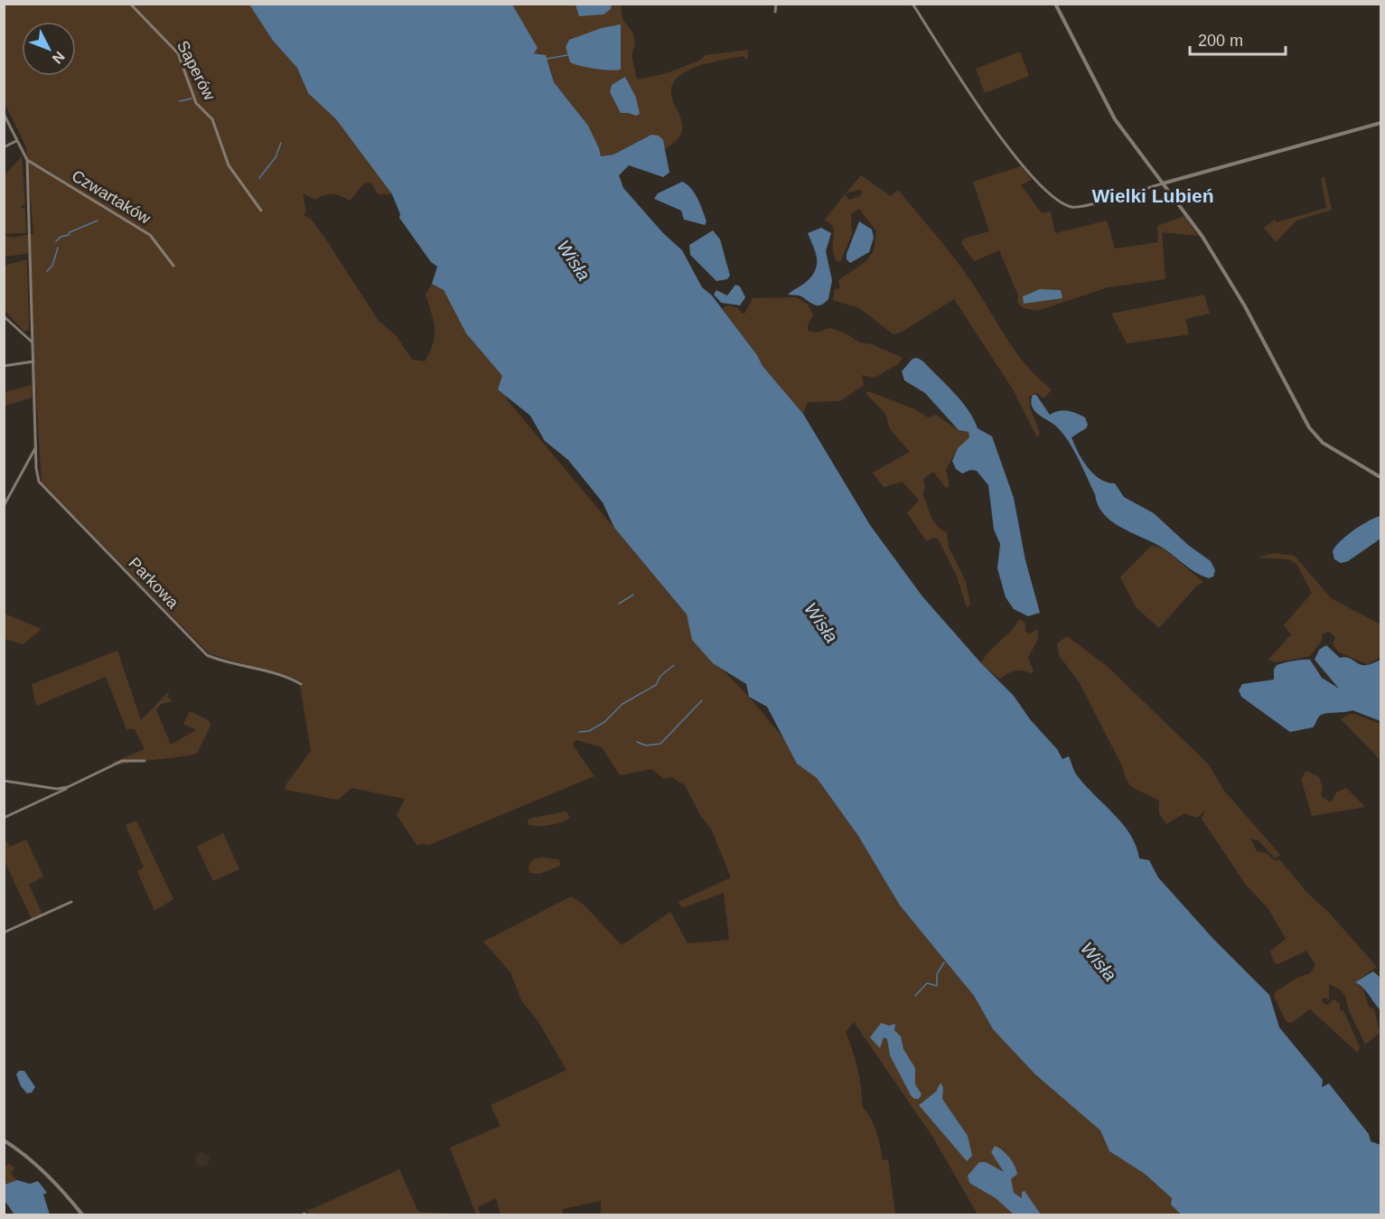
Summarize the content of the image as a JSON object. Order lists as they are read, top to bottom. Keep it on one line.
{"streets":{"street":["Saperów","Czwartaków","Parkowa"]},"crossings":[["Czwartaków","Parkowa"]],"districts":["Wielki Lubień"],"water":["Wisła"],"scale_bar":"200 m","north":"bottom right"}
